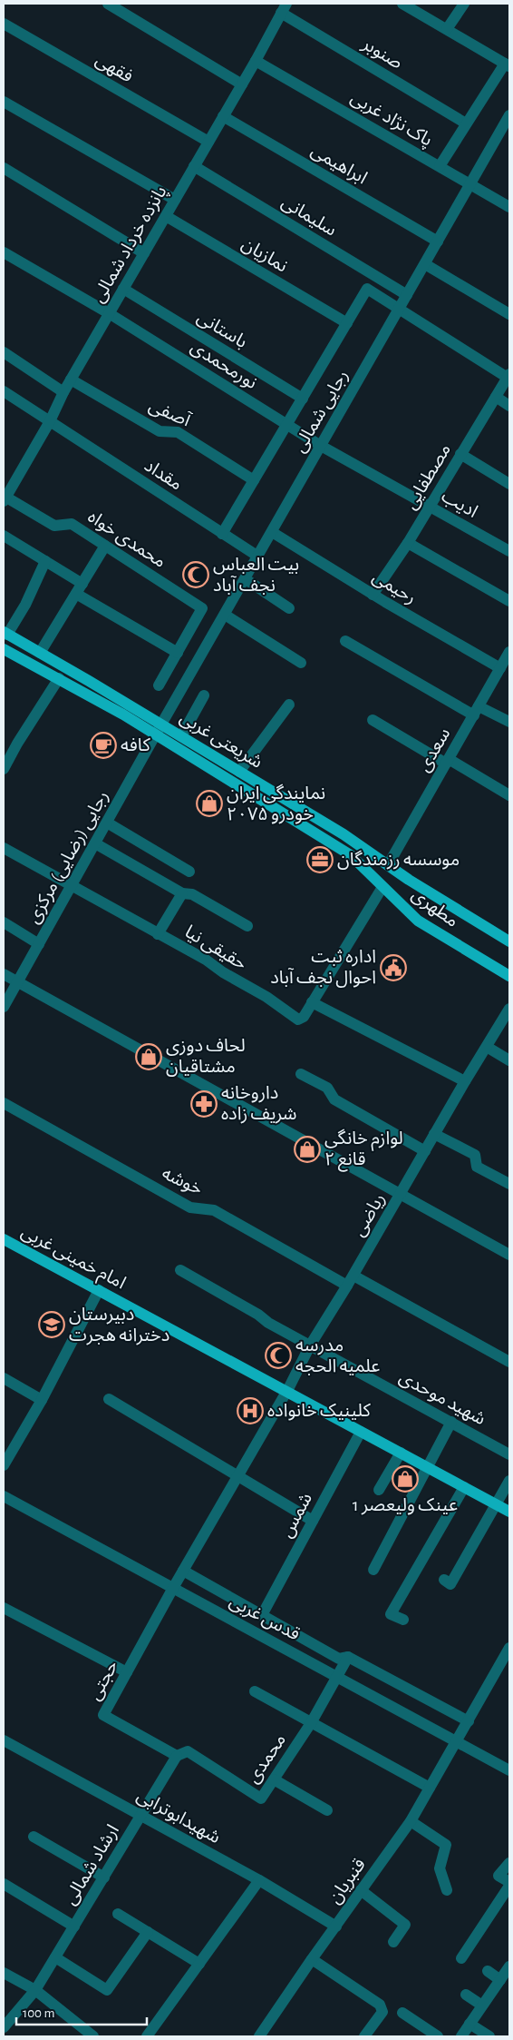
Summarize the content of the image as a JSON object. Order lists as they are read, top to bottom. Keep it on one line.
{"streets":{"main road":["شریعتی غربی","مطهری","امام خمینی غربی"],"street":["صنوبر","فقهی","پاک نژاد غربی","ابراهیمی","سلیمانی","پانزده خرداد شمالی","نمازیان","باستانی","نورمحمدی","رجایی شمالی","آصفی","مقداد","مصطفایی","ادیب","محمدی خواه","رحیمی","سعدی","رجایی (رضایی) مرکزی","حقیقی نیا","خوشه","ریاضی","شهید موحدی","شمس","قدس غربی","حجتی","محمدی","شهیدابوترابی","ارشاد شمالی","قنبریان"]},"crossings":[["صنوبر","پانزده خرداد شمالی"],["فقهی","پانزده خرداد شمالی"],["پاک نژاد غربی","پانزده خرداد شمالی"],["پاک نژاد غربی","رجایی شمالی"],["ابراهیمی","پانزده خرداد شمالی"],["ابراهیمی","رجایی شمالی"],["سلیمانی","پانزده خرداد شمالی"],["سلیمانی","رجایی شمالی"],["پانزده خرداد شمالی","نمازیان"],["پانزده خرداد شمالی","باستانی"],["پانزده خرداد شمالی","نورمحمدی"],["پانزده خرداد شمالی","آصفی"],["پانزده خرداد شمالی","مقداد"],["پانزده خرداد شمالی","محمدی خواه"],["نورمحمدی","رجایی شمالی"],["نورمحمدی","ادیب"],["رجایی شمالی","مقداد"],["رجایی شمالی","ادیب"],["رجایی شمالی","رحیمی"],["رجایی شمالی","شریعتی غربی"],["رجایی شمالی","رجایی (رضایی) مرکزی"],["مصطفایی","ادیب"],["مصطفایی","رحیمی"],["رحیمی","سعدی"],["شریعتی غربی","سعدی"],["شریعتی غربی","رجایی (رضایی) مرکزی"],["شریعتی غربی","مطهری"],["رجایی (رضایی) مرکزی","حقیقی نیا"],["مطهری","حقیقی نیا"],["خوشه","ریاضی"],["ریاضی","امام خمینی غربی"],["ریاضی","شهید موحدی"],["ریاضی","حجتی"],["امام خمینی غربی","شمس"],["قدس غربی","حجتی"],["قدس غربی","محمدی"],["قدس غربی","قنبریان"],["حجتی","محمدی"],["حجتی","ارشاد شمالی"],["محمدی","ارشاد شمالی"],["شهیدابوترابی","ارشاد شمالی"],["شهیدابوترابی","قنبریان"]],"places":{"mosque":["بیت العباس نجف آباد","مدرسه علمیه الحجه"],"cafe":["کافه"],"shop":["نمایندگی ایران خودرو ۲۰۷۵","لحاف دوزی مشتاقیان","لوازم خانگی قانع ۲","عینک ولیعصر 1"],"office":["موسسه رزمندگان"],"public building":["اداره ثبت احوال نجف آباد"],"pharmacy":["داروخانه شریف زاده"],"school or university":["دبیرستان دخترانه هجرت"],"hospital":["کلینیک خانواده"]},"scale_bar":"100 m"}
